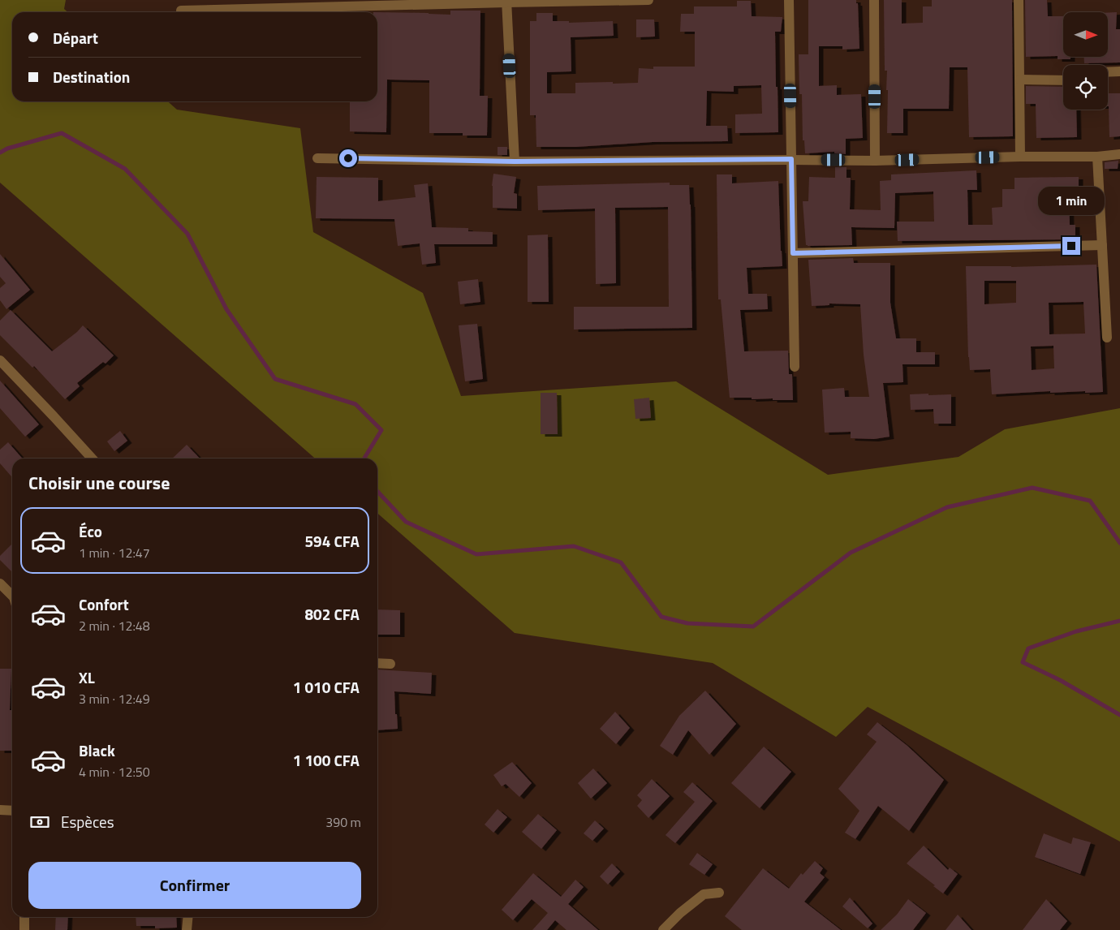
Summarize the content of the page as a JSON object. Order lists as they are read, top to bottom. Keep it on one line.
{"north":"right","page":{"banner":["Départ","Destination"],"bubble":"1 min","heading":"Choisir une course","list":[{"name":"Éco","note":"1 min · 12:47","value":"594 CFA"},{"name":"Confort","note":"2 min · 12:48","value":"802 CFA"},{"name":"XL","note":"3 min · 12:49","value":"1 010 CFA"},{"name":"Black","note":"4 min · 12:50","value":"1 100 CFA"}],"pay":["Espèces","390 m"],"buttons":"Confirmer"}}
